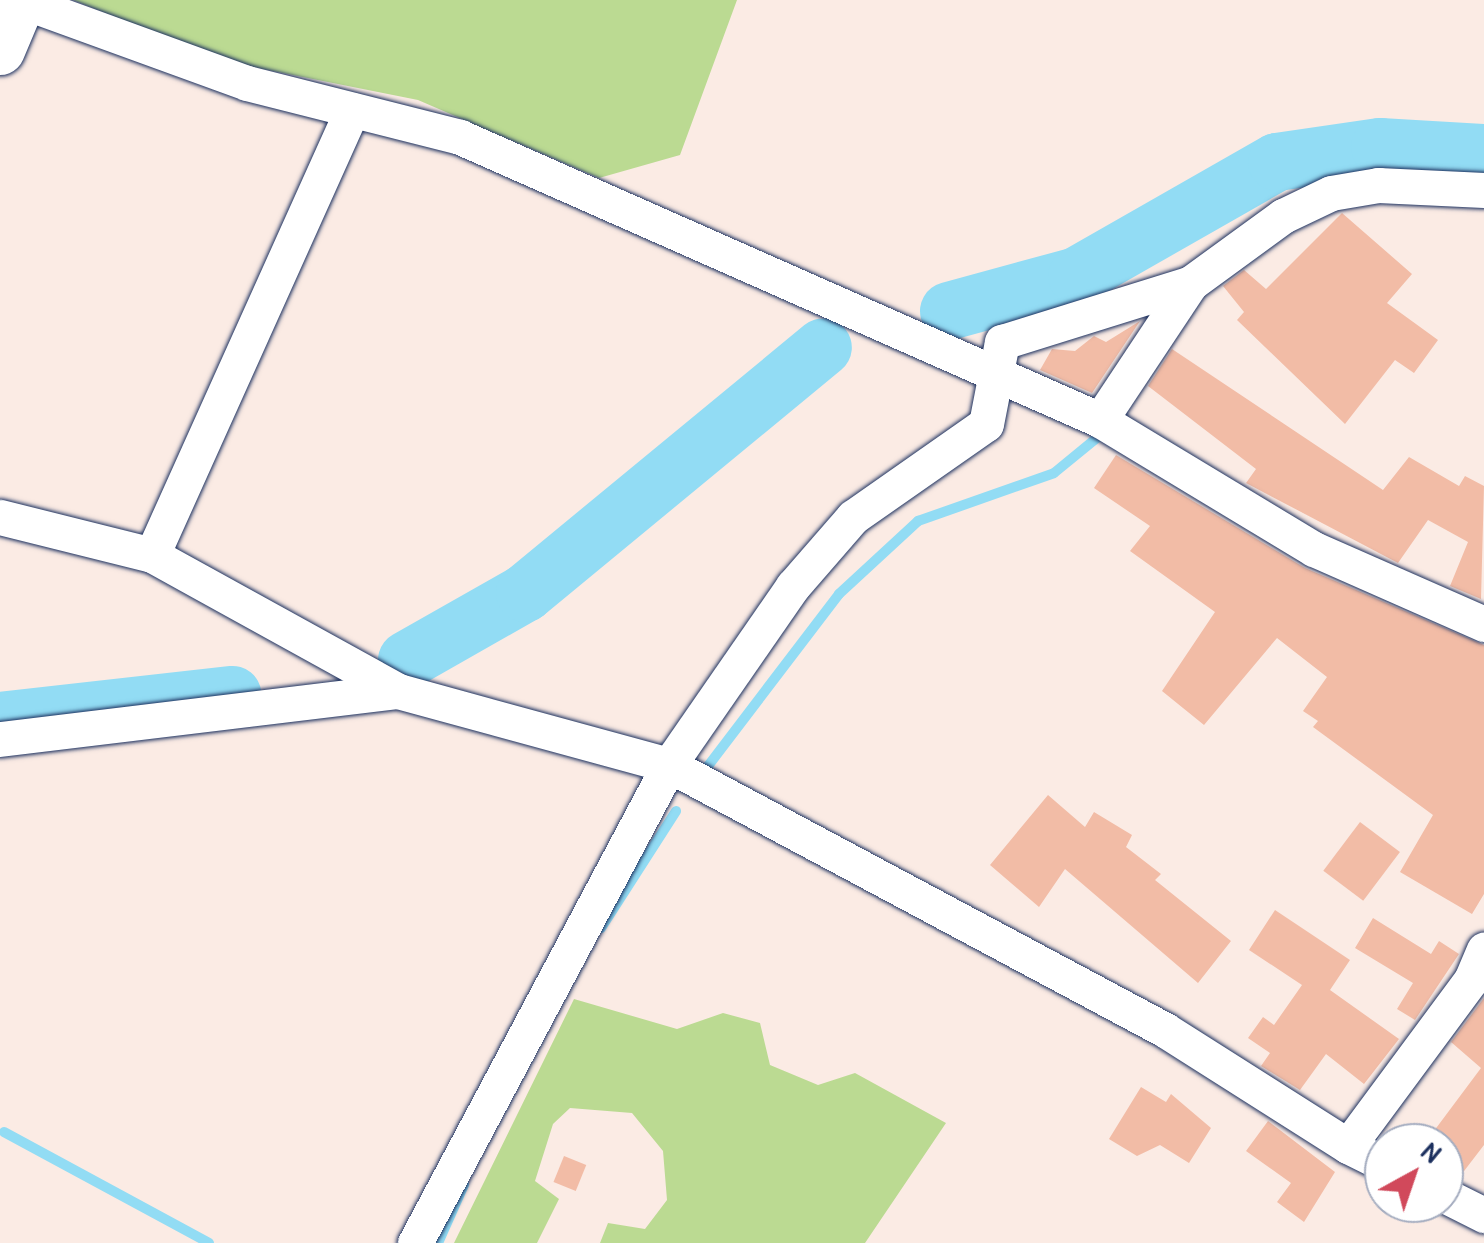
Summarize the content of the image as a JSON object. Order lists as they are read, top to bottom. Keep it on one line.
{"north":"top right"}
